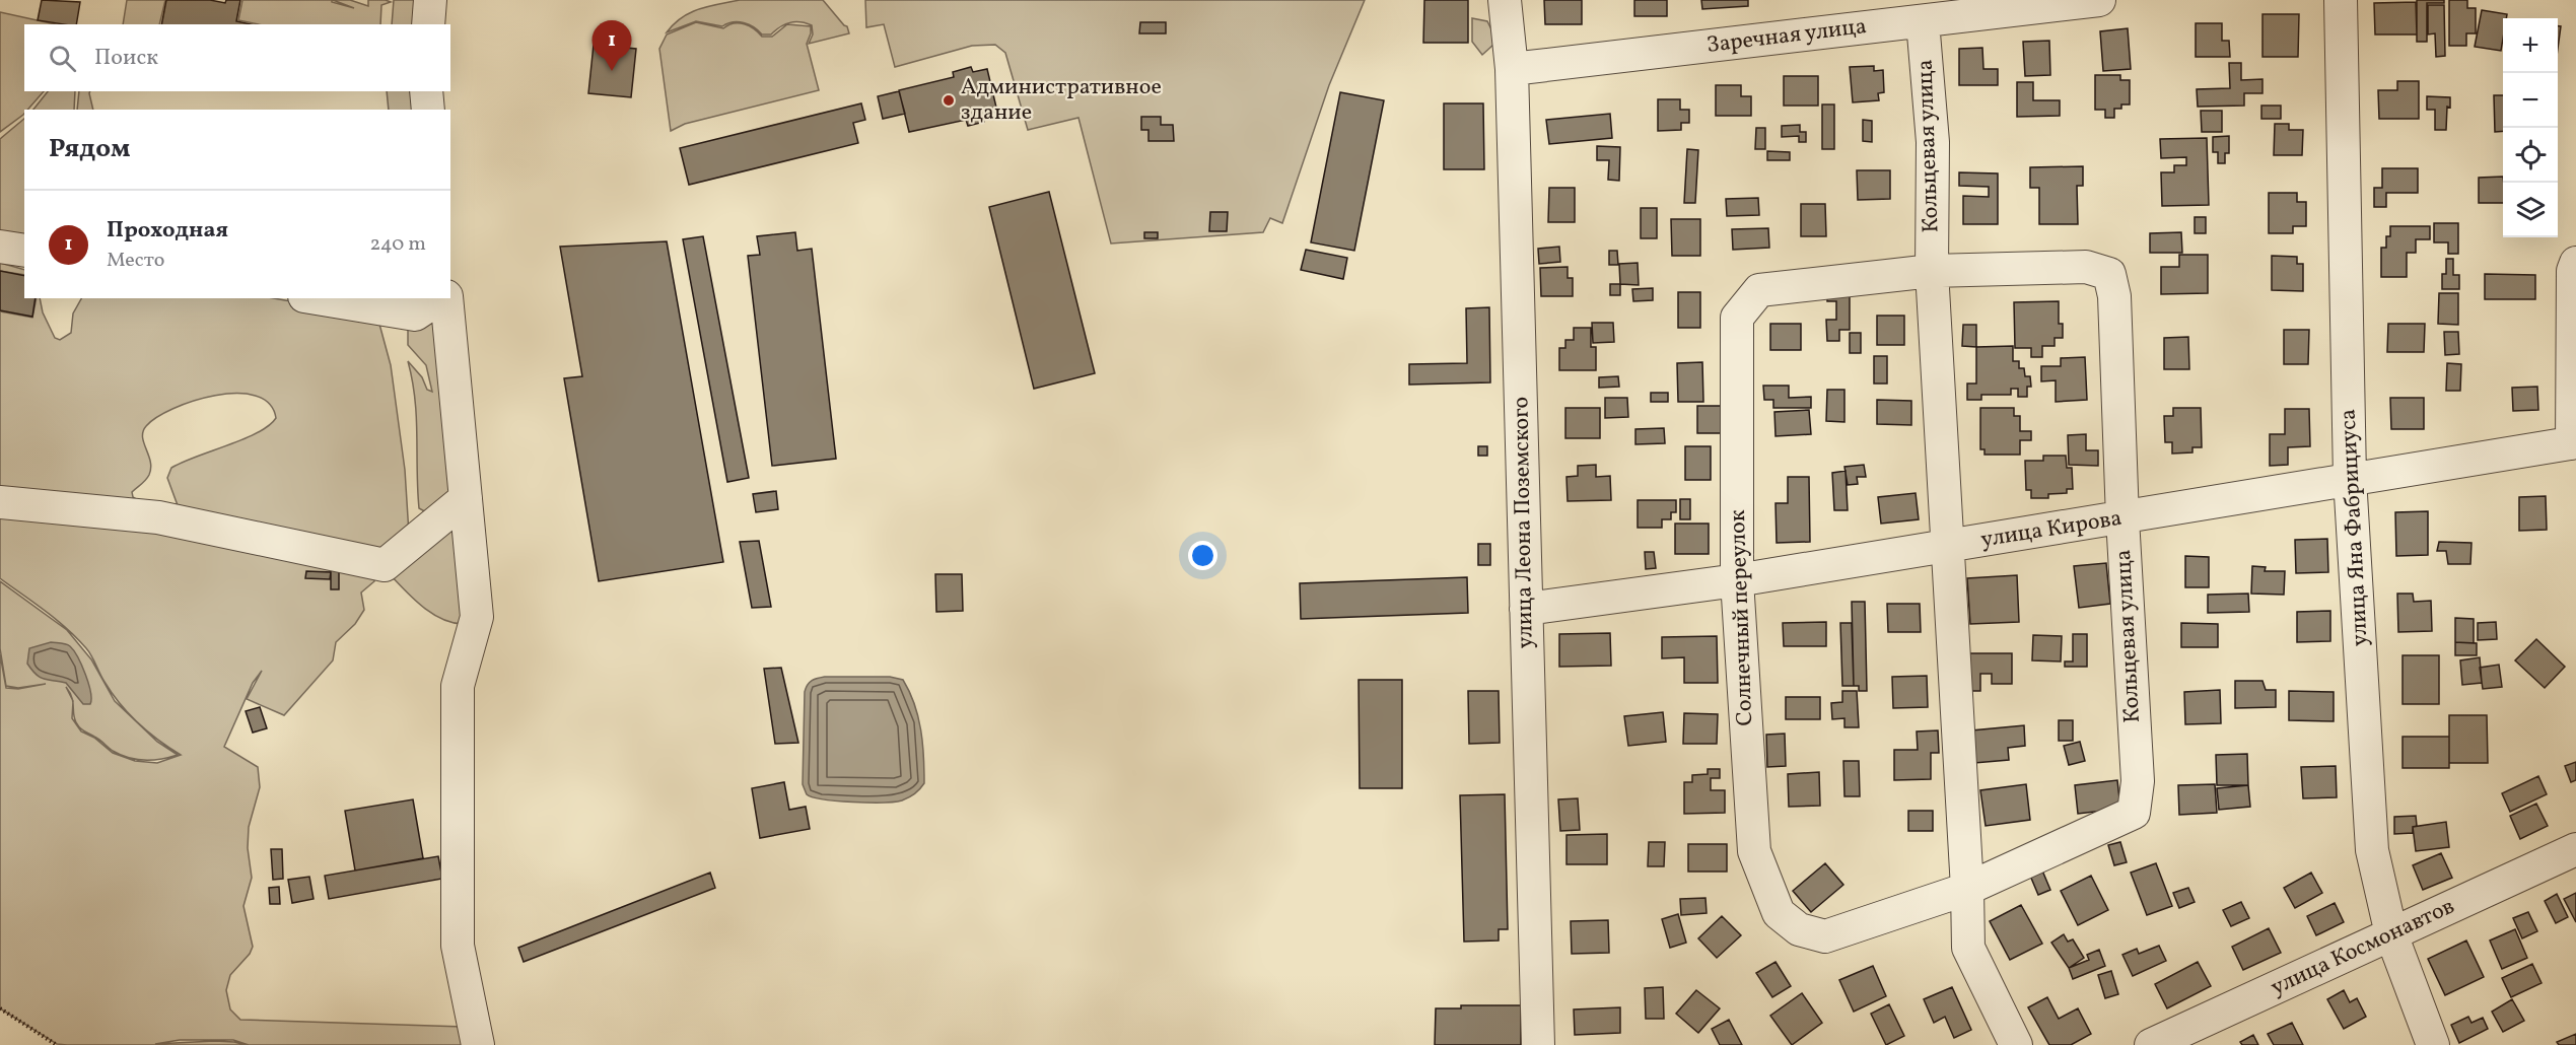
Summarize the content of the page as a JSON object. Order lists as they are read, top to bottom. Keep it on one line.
{"streets":{"street":["Заречная улица","Кольцевая улица","улица Леона Поземского","улица Яна Фабрициуса","улица Кирова","Солнечный переулок","улица Космонавтов"]},"crossings":[["Заречная улица","Кольцевая улица"],["Заречная улица","улица Леона Поземского"],["Кольцевая улица","улица Кирова"],["Кольцевая улица","Солнечный переулок"],["улица Леона Поземского","улица Кирова"],["улица Яна Фабрициуса","улица Кирова"],["улица Яна Фабрициуса","улица Космонавтов"],["улица Кирова","Солнечный переулок"]],"places":["Административное здание"],"page":{"map_buttons":["+","−"],"pins":"1","search":"Поиск","heading":"Рядом","list":[{"mark":"1","name":"Проходная","note":"Место","value":"240 m"}]}}
